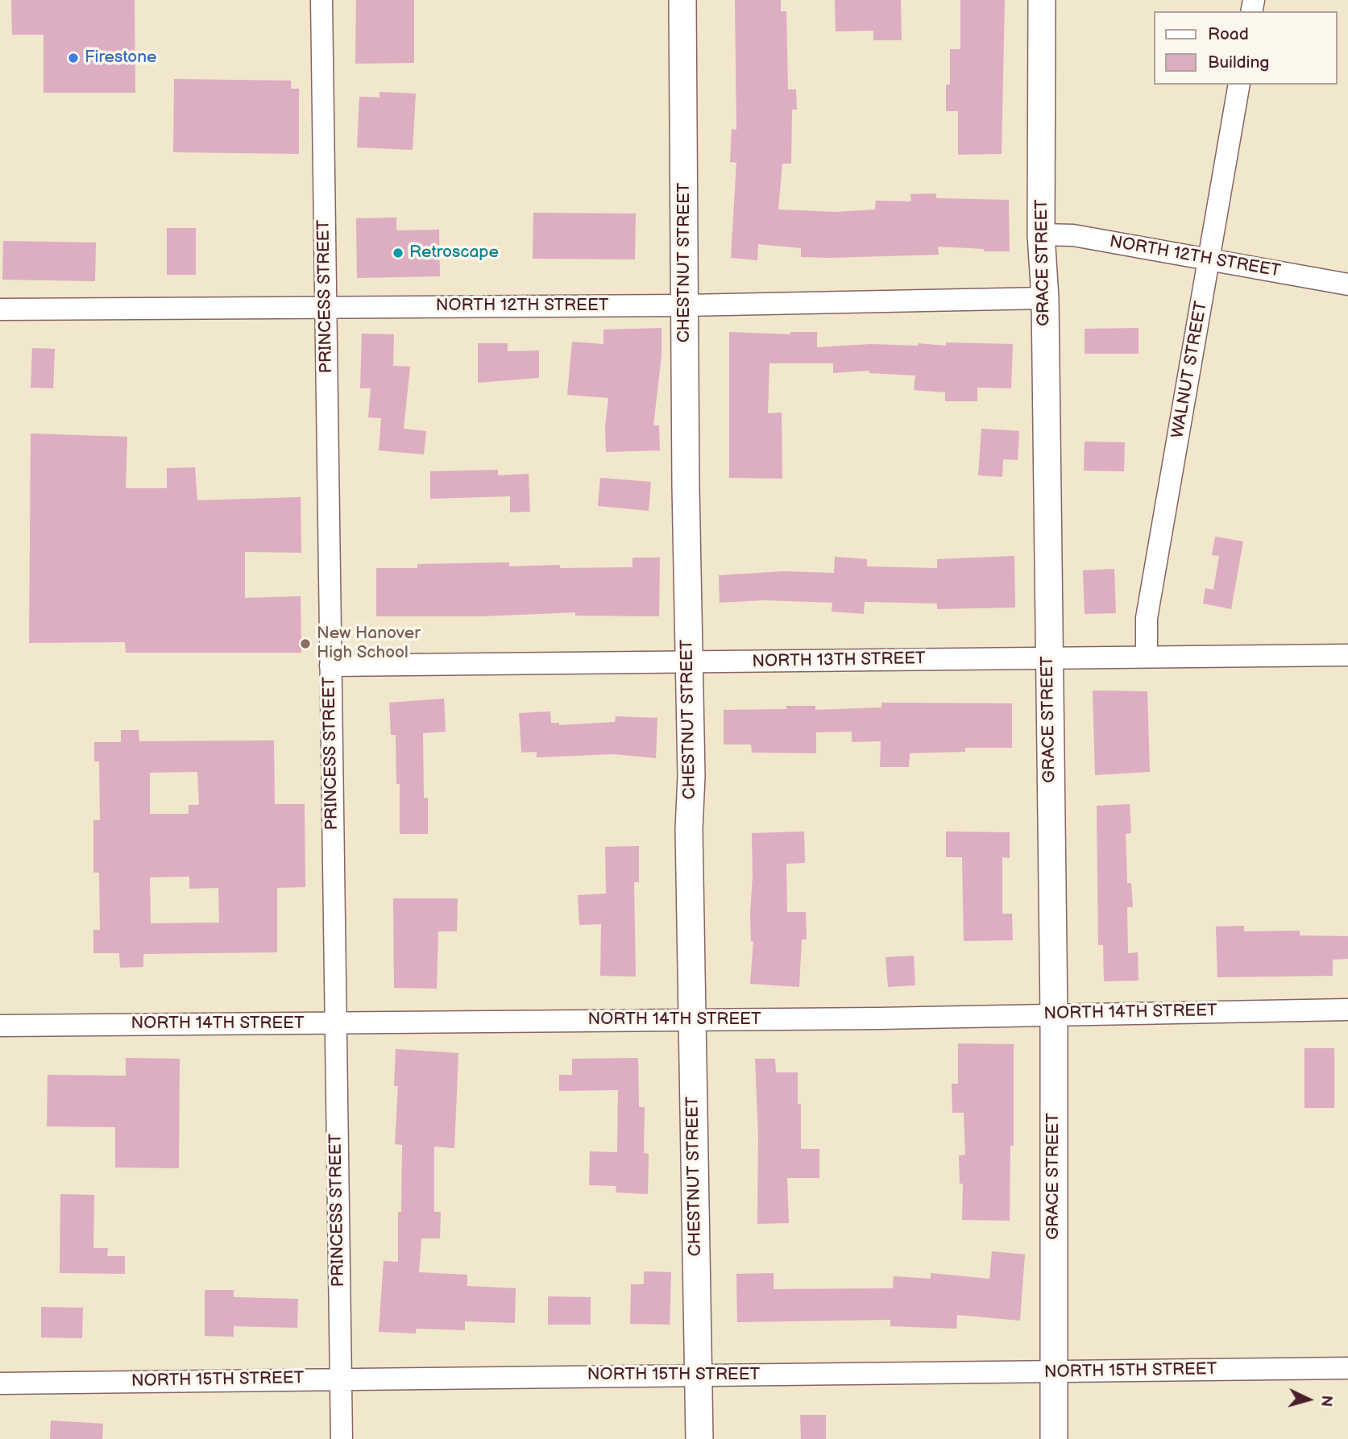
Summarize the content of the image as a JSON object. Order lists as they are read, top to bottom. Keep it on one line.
{"streets":{"street":["NORTH 12TH STREET","CHESTNUT STREET","GRACE STREET","PRINCESS STREET","WALNUT STREET","NORTH 13TH STREET","NORTH 14TH STREET","NORTH 15TH STREET"]},"crossings":[["NORTH 12TH STREET","CHESTNUT STREET"],["NORTH 12TH STREET","GRACE STREET"],["NORTH 12TH STREET","PRINCESS STREET"],["NORTH 12TH STREET","WALNUT STREET"],["CHESTNUT STREET","NORTH 13TH STREET"],["CHESTNUT STREET","NORTH 14TH STREET"],["CHESTNUT STREET","NORTH 15TH STREET"],["GRACE STREET","NORTH 13TH STREET"],["GRACE STREET","NORTH 14TH STREET"],["GRACE STREET","NORTH 15TH STREET"],["PRINCESS STREET","NORTH 13TH STREET"],["PRINCESS STREET","NORTH 14TH STREET"],["PRINCESS STREET","NORTH 15TH STREET"],["WALNUT STREET","NORTH 13TH STREET"]],"places":["Firestone","Retroscape","New Hanover High School"],"legend":["Road","Building"],"north":"right"}
